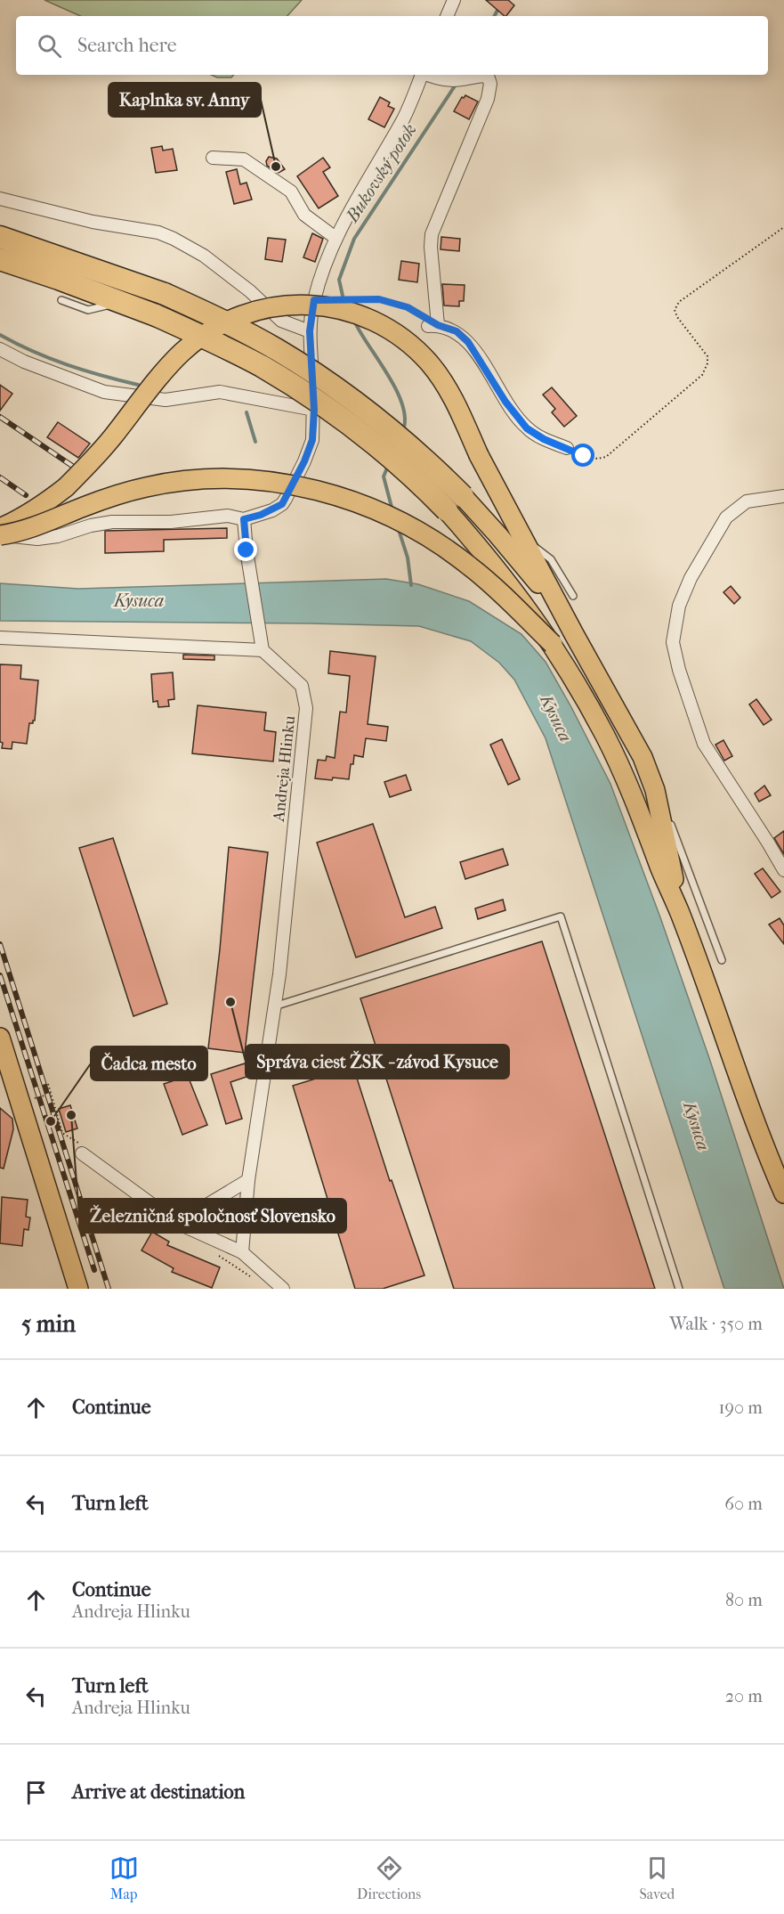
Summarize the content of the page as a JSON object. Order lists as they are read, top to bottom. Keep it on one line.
{"streets":{"street":["Andreja Hlinku"]},"water":["Bukovský potok","Kysuca"],"places":["Kaplnka sv. Anny","Správa ciest ŽSK - závod Kysuce","Železničná spoločnosť Slovensko","Čadca mesto"],"page":{"search":"Search here","heading":["5 min","Walk · 350 m"],"list":[["Continue","190 m"],["Turn left","60 m"],["Continue","Andreja Hlinku","80 m"],["Turn left","Andreja Hlinku","20 m"],"Arrive at destination"],"nav":["Map","Directions","Saved"]}}
